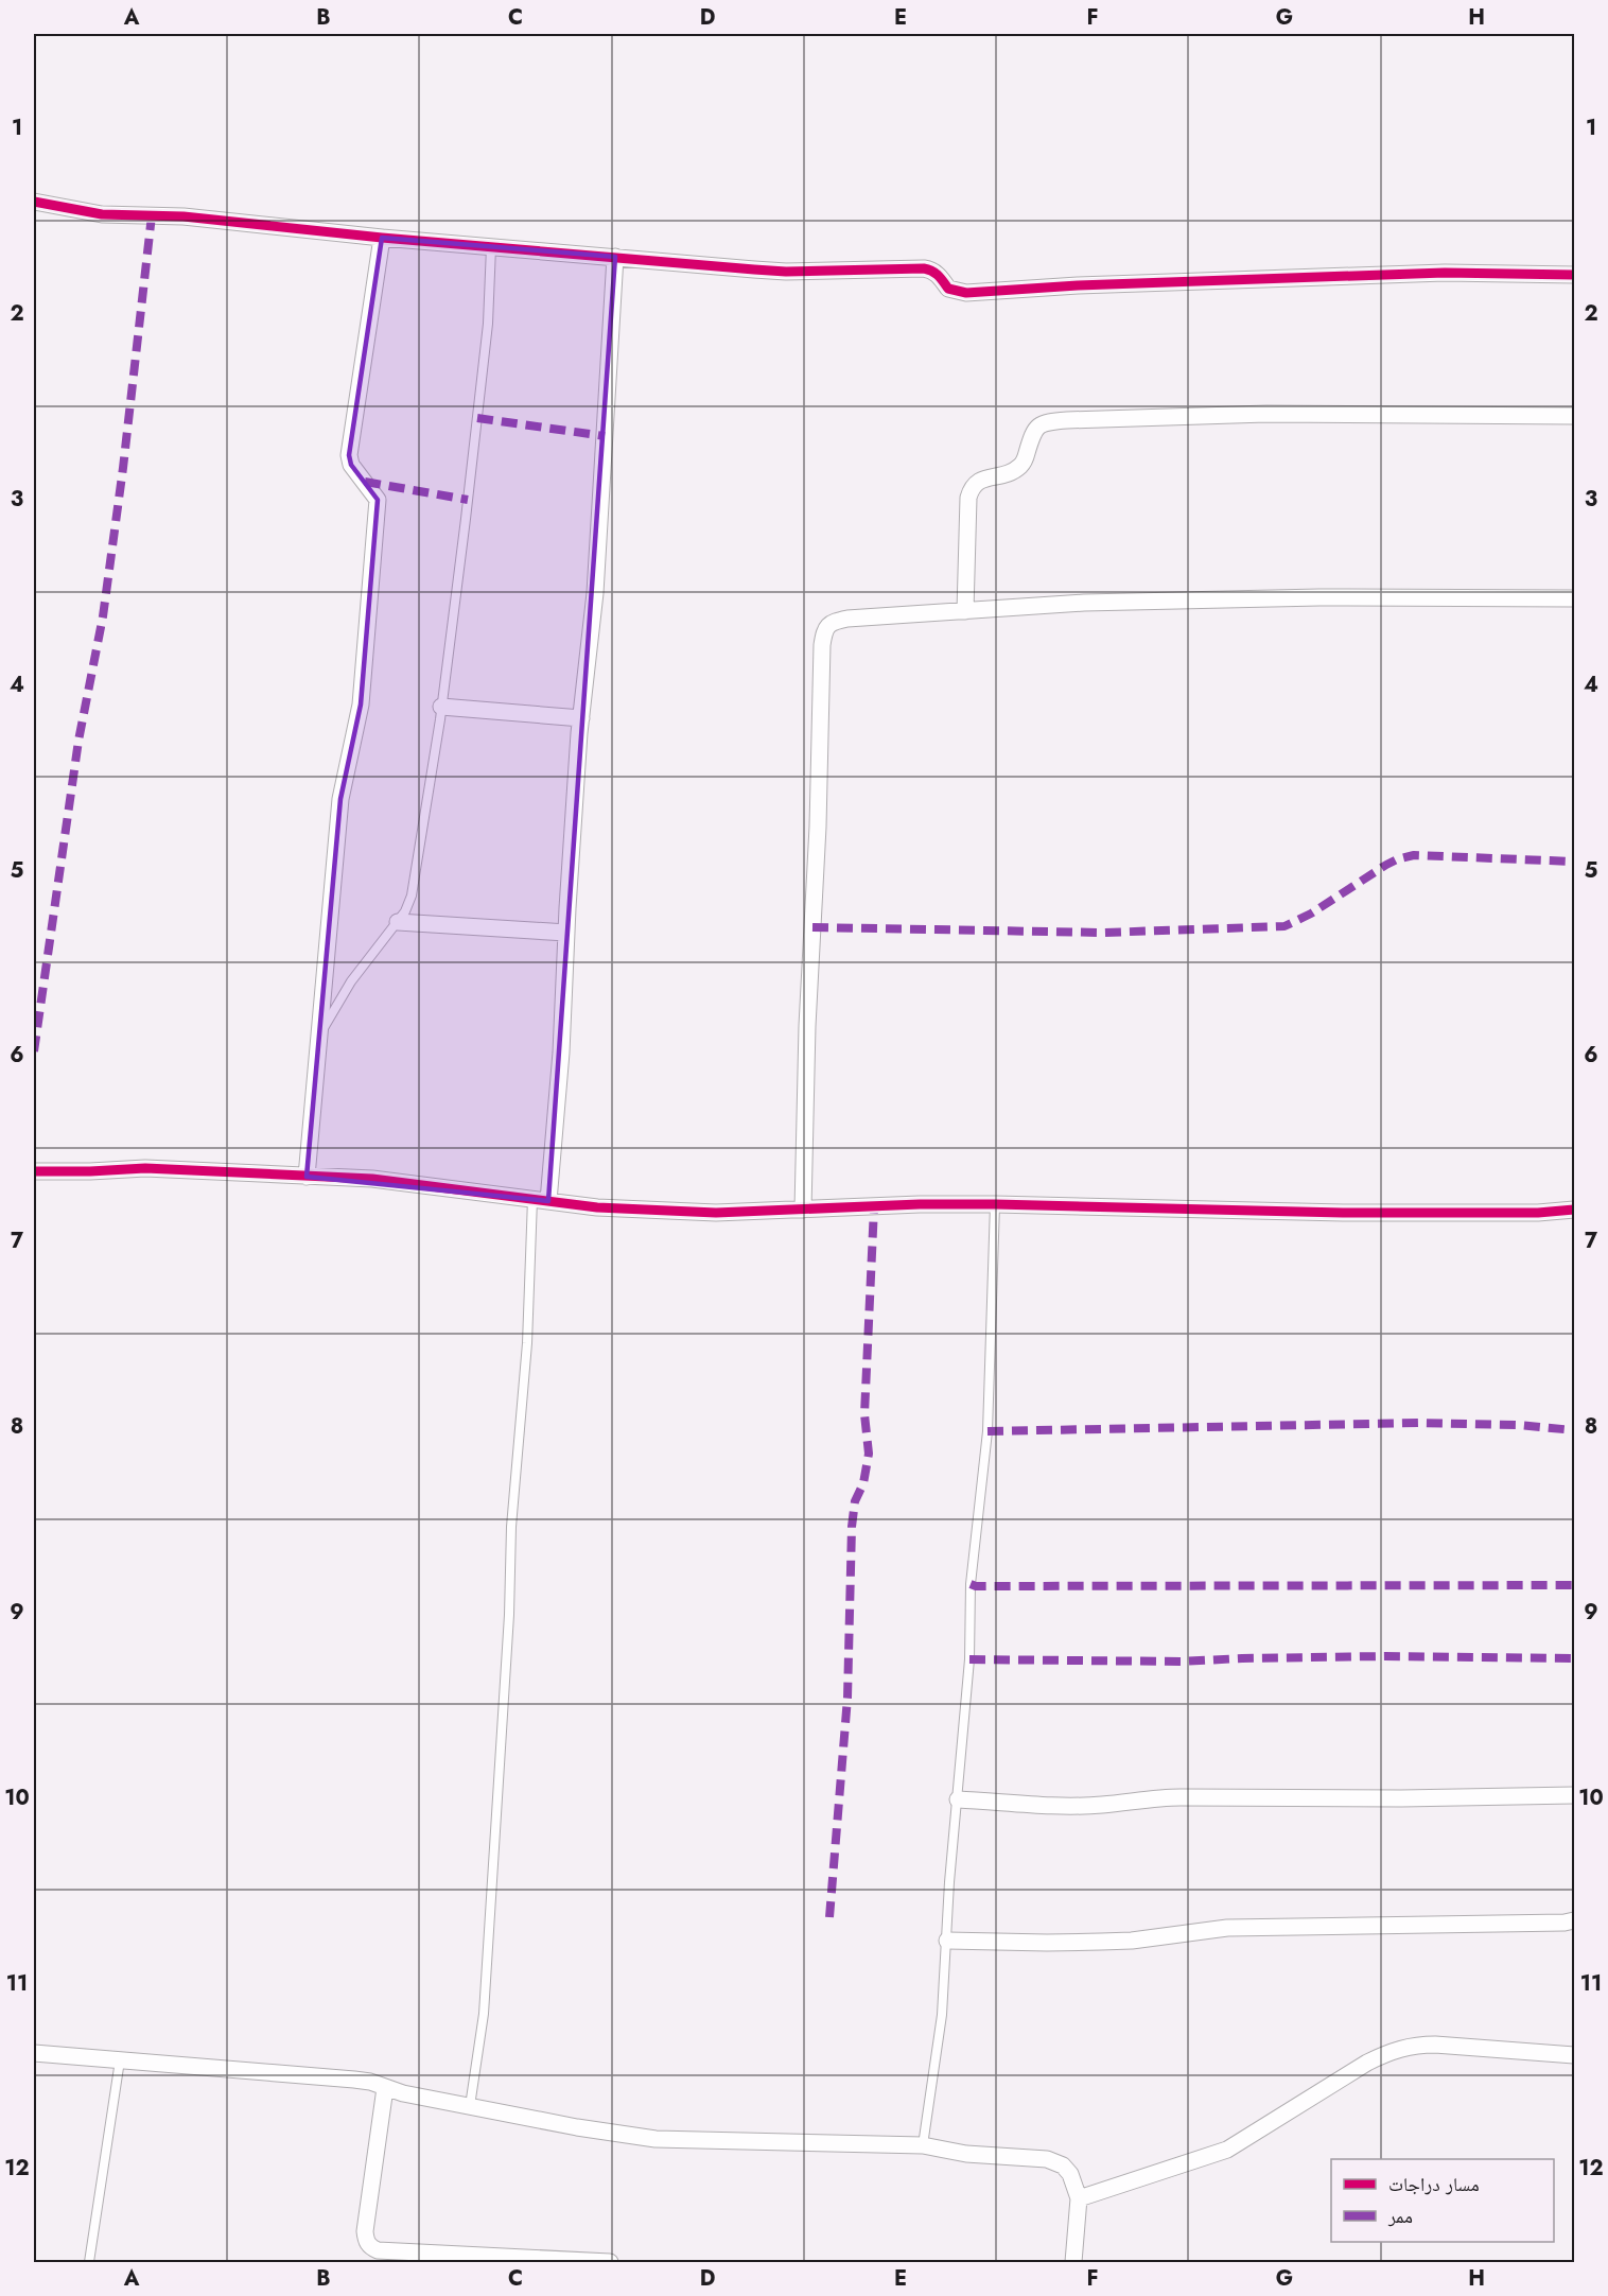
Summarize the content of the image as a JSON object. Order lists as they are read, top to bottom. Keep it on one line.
{"legend":["مسار دراجات","ممر"],"grid":{"columns":["A","B","C","D","E","F","G","H"],"rows":["1","2","3","4","5","6","7","8","9","10","11","12"]}}
